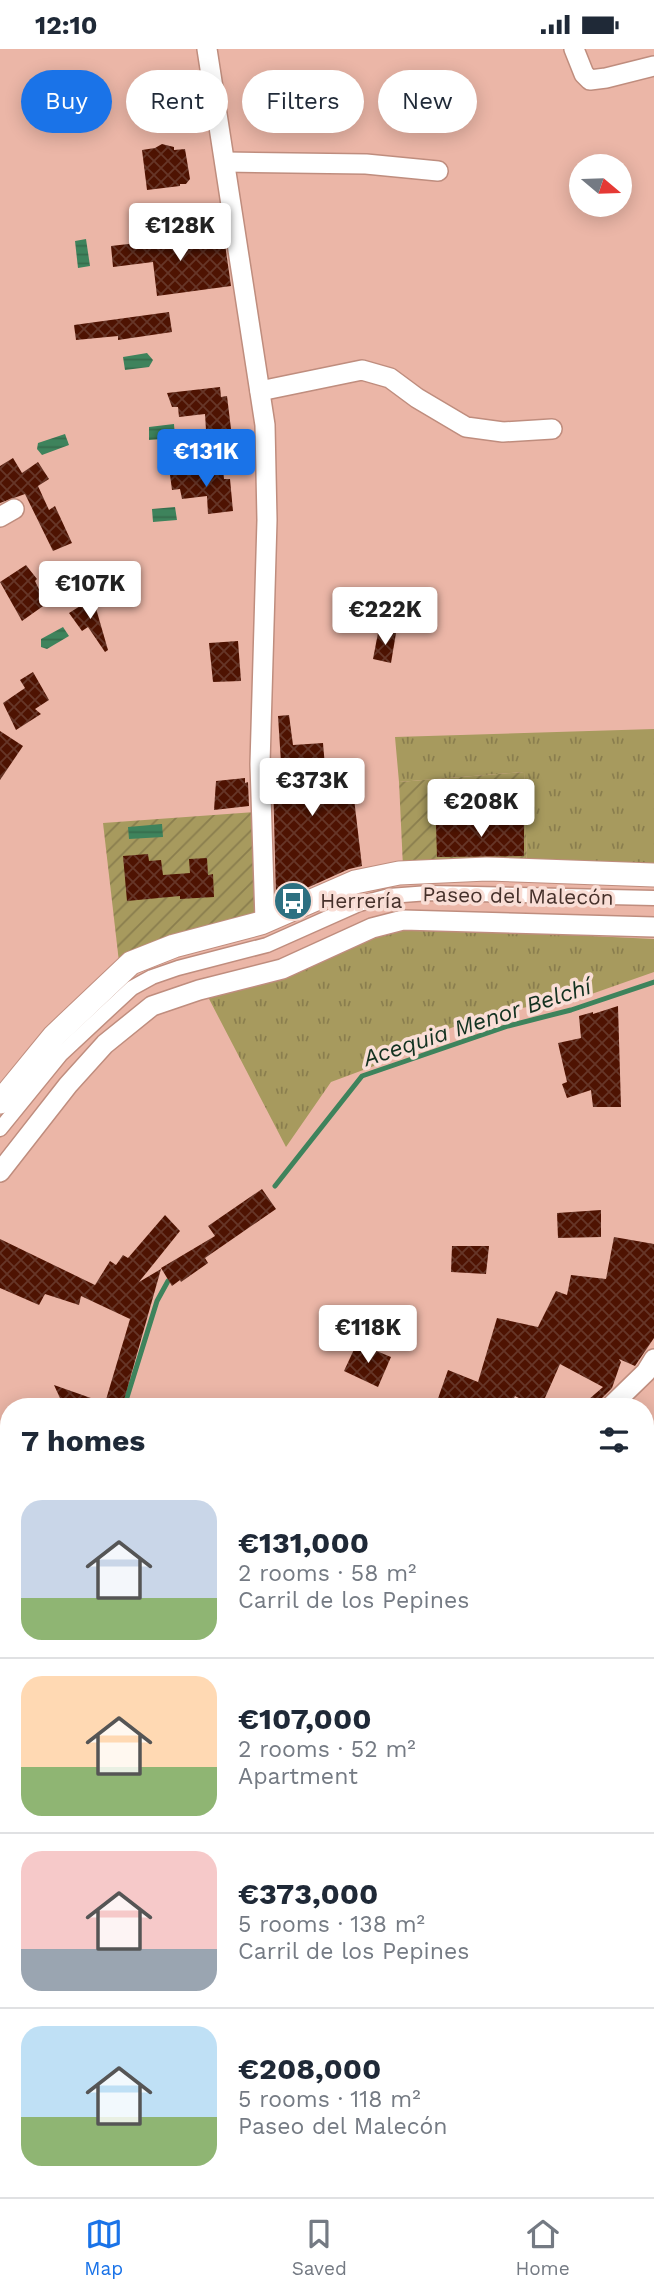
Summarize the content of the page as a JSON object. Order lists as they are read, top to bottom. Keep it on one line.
{"streets":{"street":["Paseo del Malecón"]},"water":["Acequia Menor Belchí"],"places":{"bus stop":["Herrería"]},"north":"right","page":{"status":"12:10","chip":["Buy","Rent","Filters","New"],"price":["€128K","€131K","€107K","€222K","€373K","€208K","€118K"],"heading":"7 homes","list":[{"name":"€131,000","note":"2 rooms · 58 m² · Carril de los Pepines"},{"name":"€107,000","note":"2 rooms · 52 m² · Apartment"},{"name":"€373,000","note":"5 rooms · 138 m² · Carril de los Pepines"},{"name":"€208,000","note":"5 rooms · 118 m² · Paseo del Malecón"}],"tabs":["Map","Saved","Home"]}}
